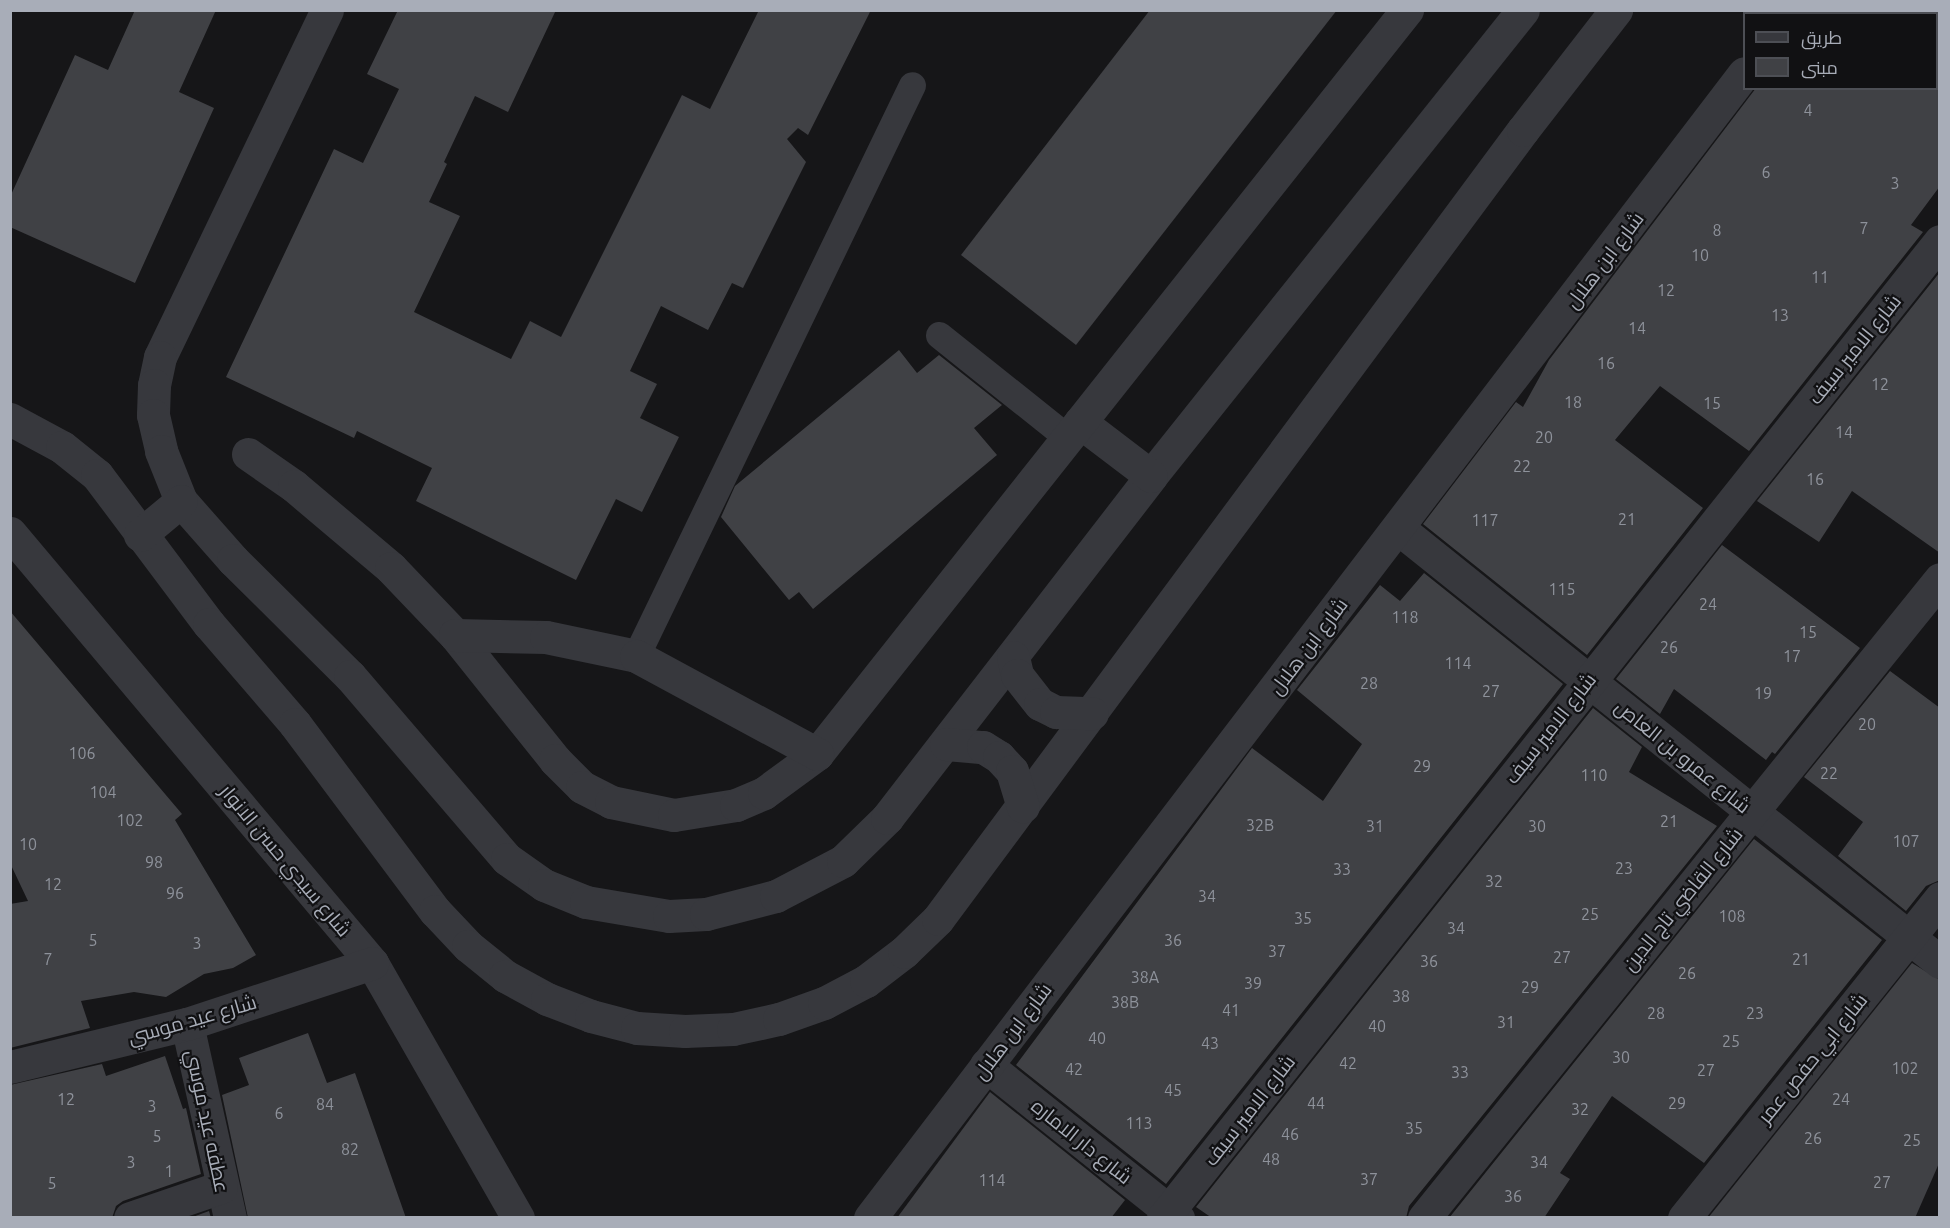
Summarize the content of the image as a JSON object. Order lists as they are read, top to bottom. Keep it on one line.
{"streets":{"street":["شارع ابن هلال","شارع الامير سيف","شارع عمرو بن العاص","شارع سيدي حسن الانوار","شارع القاضي تاج الدين","شارع عيد موسي","شارع ابي حفص عمر","عطفه عيد موسي","شارع دار الاماره"]},"crossings":[["شارع ابن هلال","شارع عمرو بن العاص"],["شارع ابن هلال","شارع دار الاماره"],["شارع الامير سيف","شارع عمرو بن العاص"],["شارع الامير سيف","شارع دار الاماره"],["شارع عمرو بن العاص","شارع القاضي تاج الدين"],["شارع عمرو بن العاص","شارع ابي حفص عمر"],["شارع سيدي حسن الانوار","شارع عيد موسي"],["شارع عيد موسي","عطفه عيد موسي"]],"house_numbers":["4","6","3","7","8","10","11","12","13","14","16","12","18","15","14","20","22","16","21","117","115","24","118","15","26","17","114","28","27","19","20","106","29","22","110","104","102","21","32B","31","30","107","10","98","23","33","32","12","96","34","25","108","35","34","5","36","3","37","27","7","21","36","26","38A","39","29","38","38B","41","28","23","31","40","40","25","43","30","42","102","42","27","33","45","12","24","44","29","84","3","32","6","113","35","46","5","26","25","82","48","3","34","1","37","114","27","5","36"],"legend":["طريق","مبنى"]}
